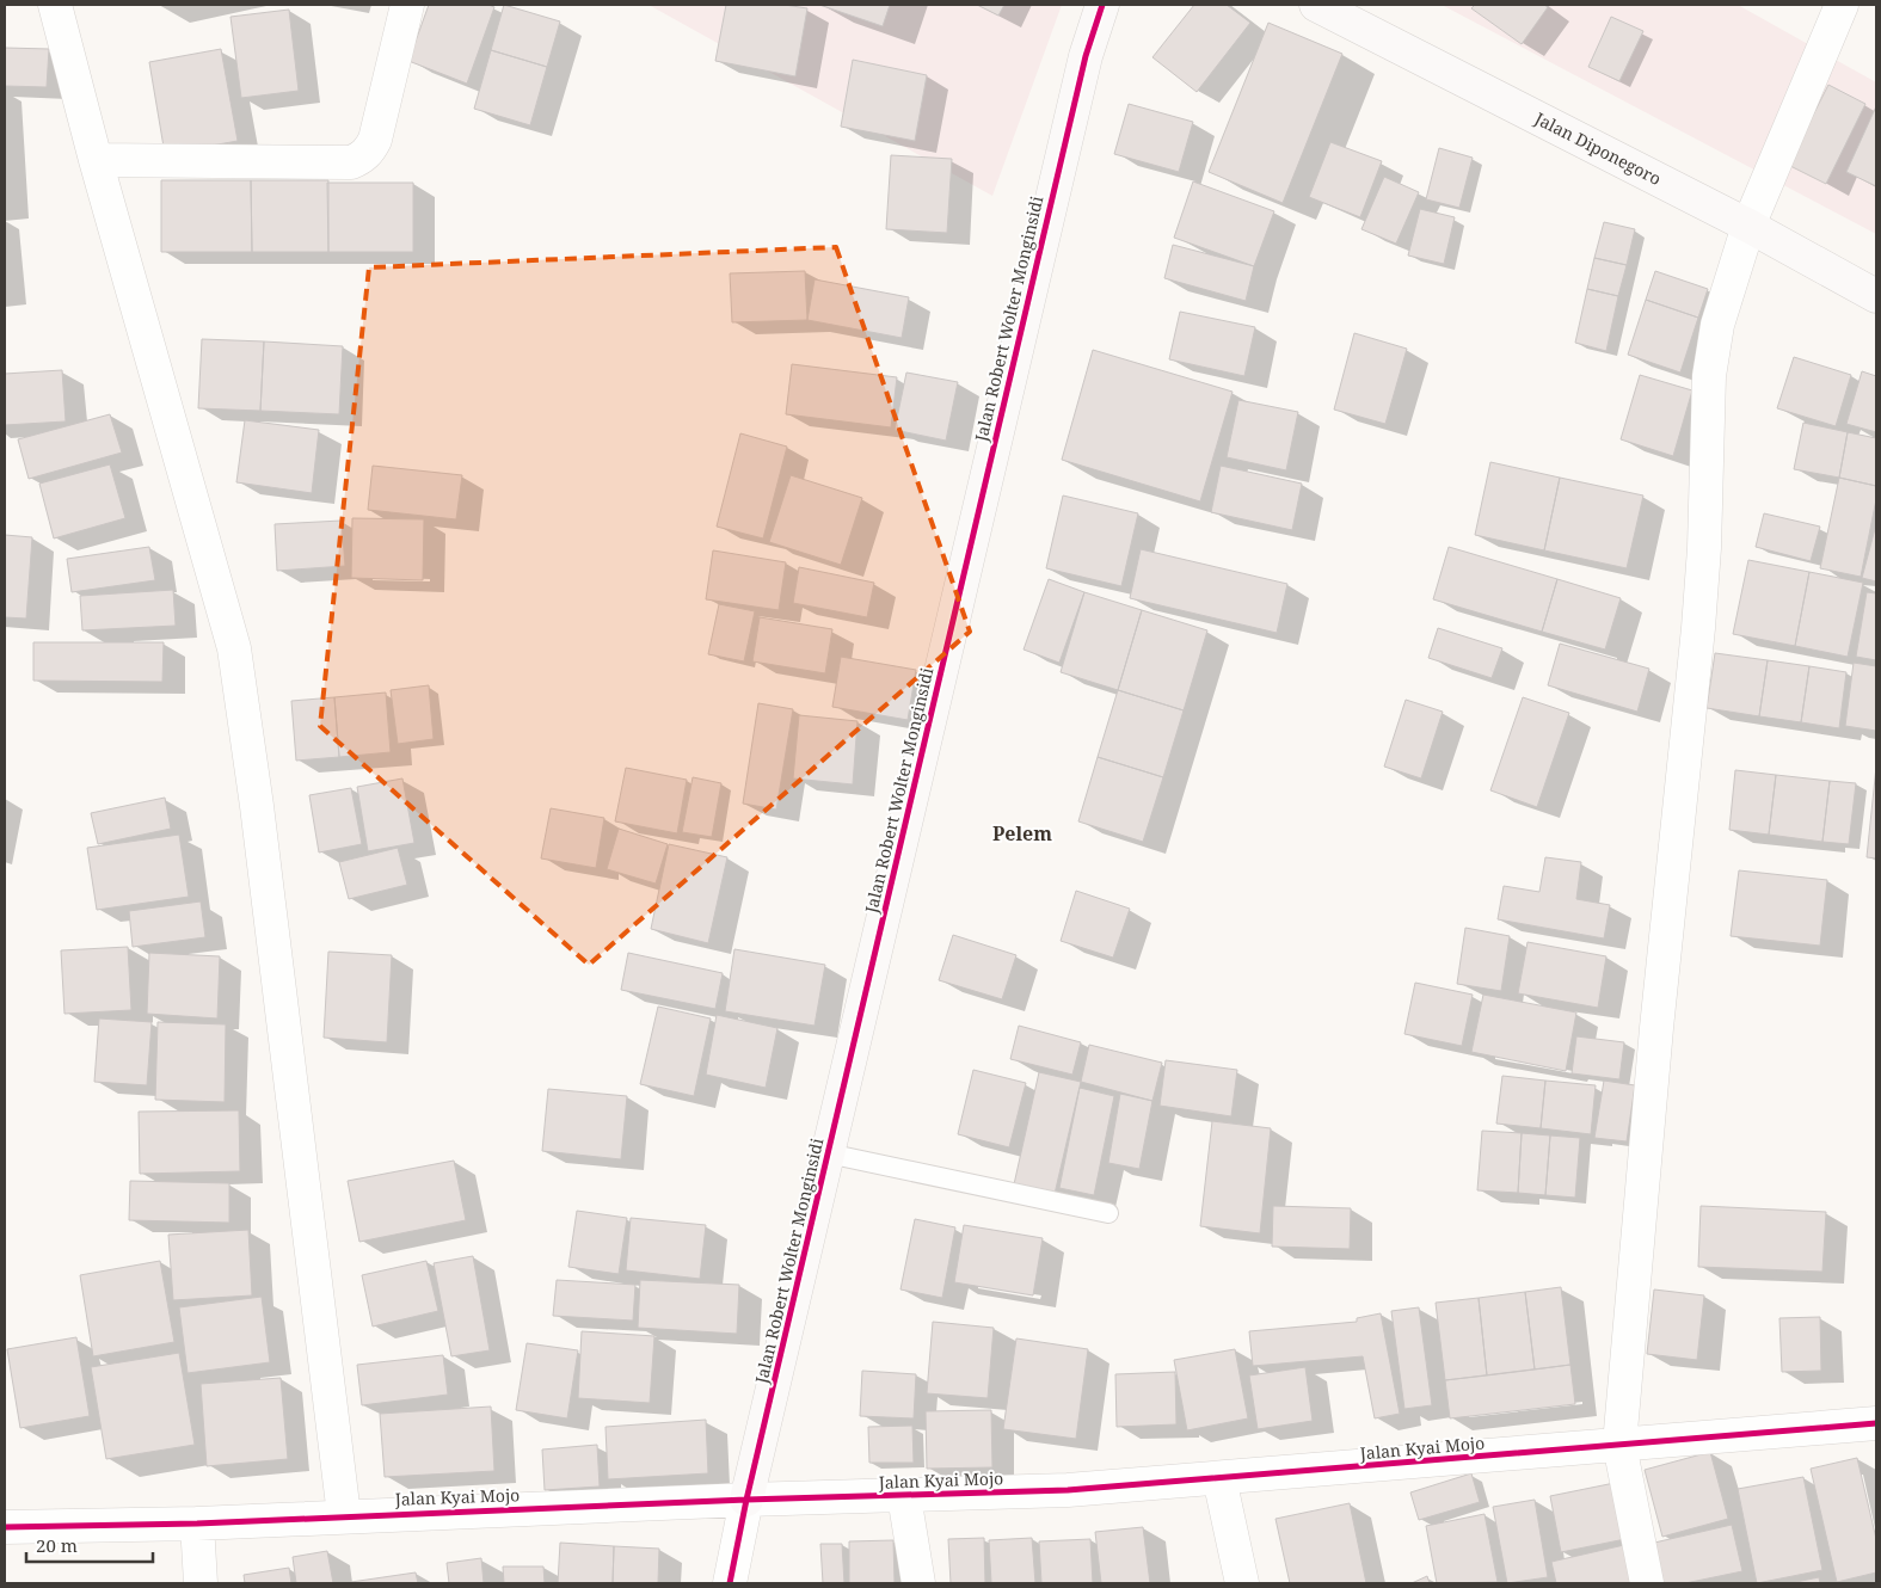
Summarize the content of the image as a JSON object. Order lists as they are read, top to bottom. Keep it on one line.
{"streets":{"street":["Jalan Diponegoro","Jalan Robert Wolter Monginsidi","Jalan Kyai Mojo"]},"crossings":[["Jalan Robert Wolter Monginsidi","Jalan Kyai Mojo"]],"districts":["Pelem"],"scale_bar":"20 m"}
